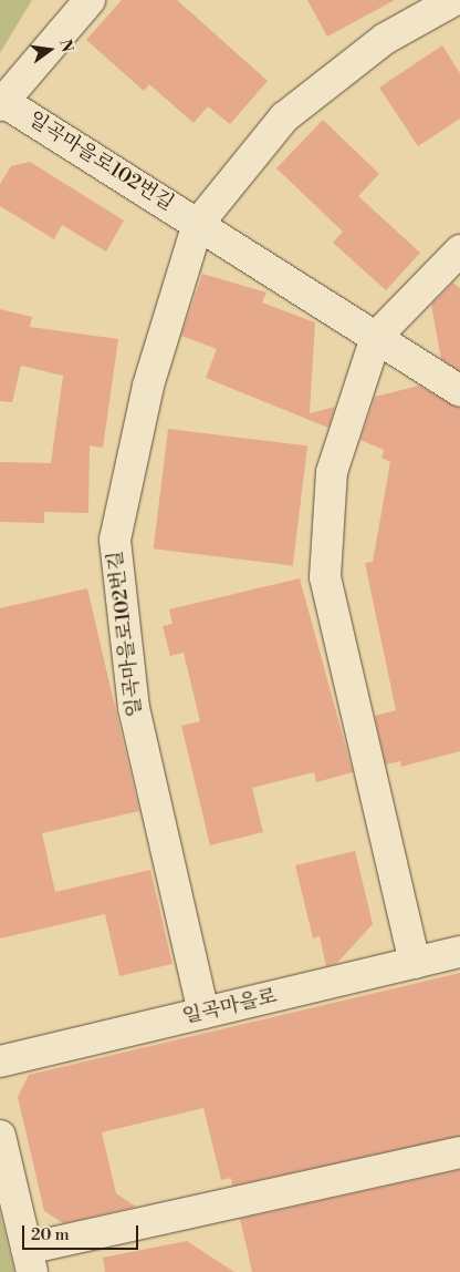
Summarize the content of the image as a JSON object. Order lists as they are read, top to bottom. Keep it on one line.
{"streets":{"street":["일곡마을로102번길","일곡마을로"]},"crossings":[["일곡마을로102번길","일곡마을로"]],"scale_bar":"20 m","north":"right"}
